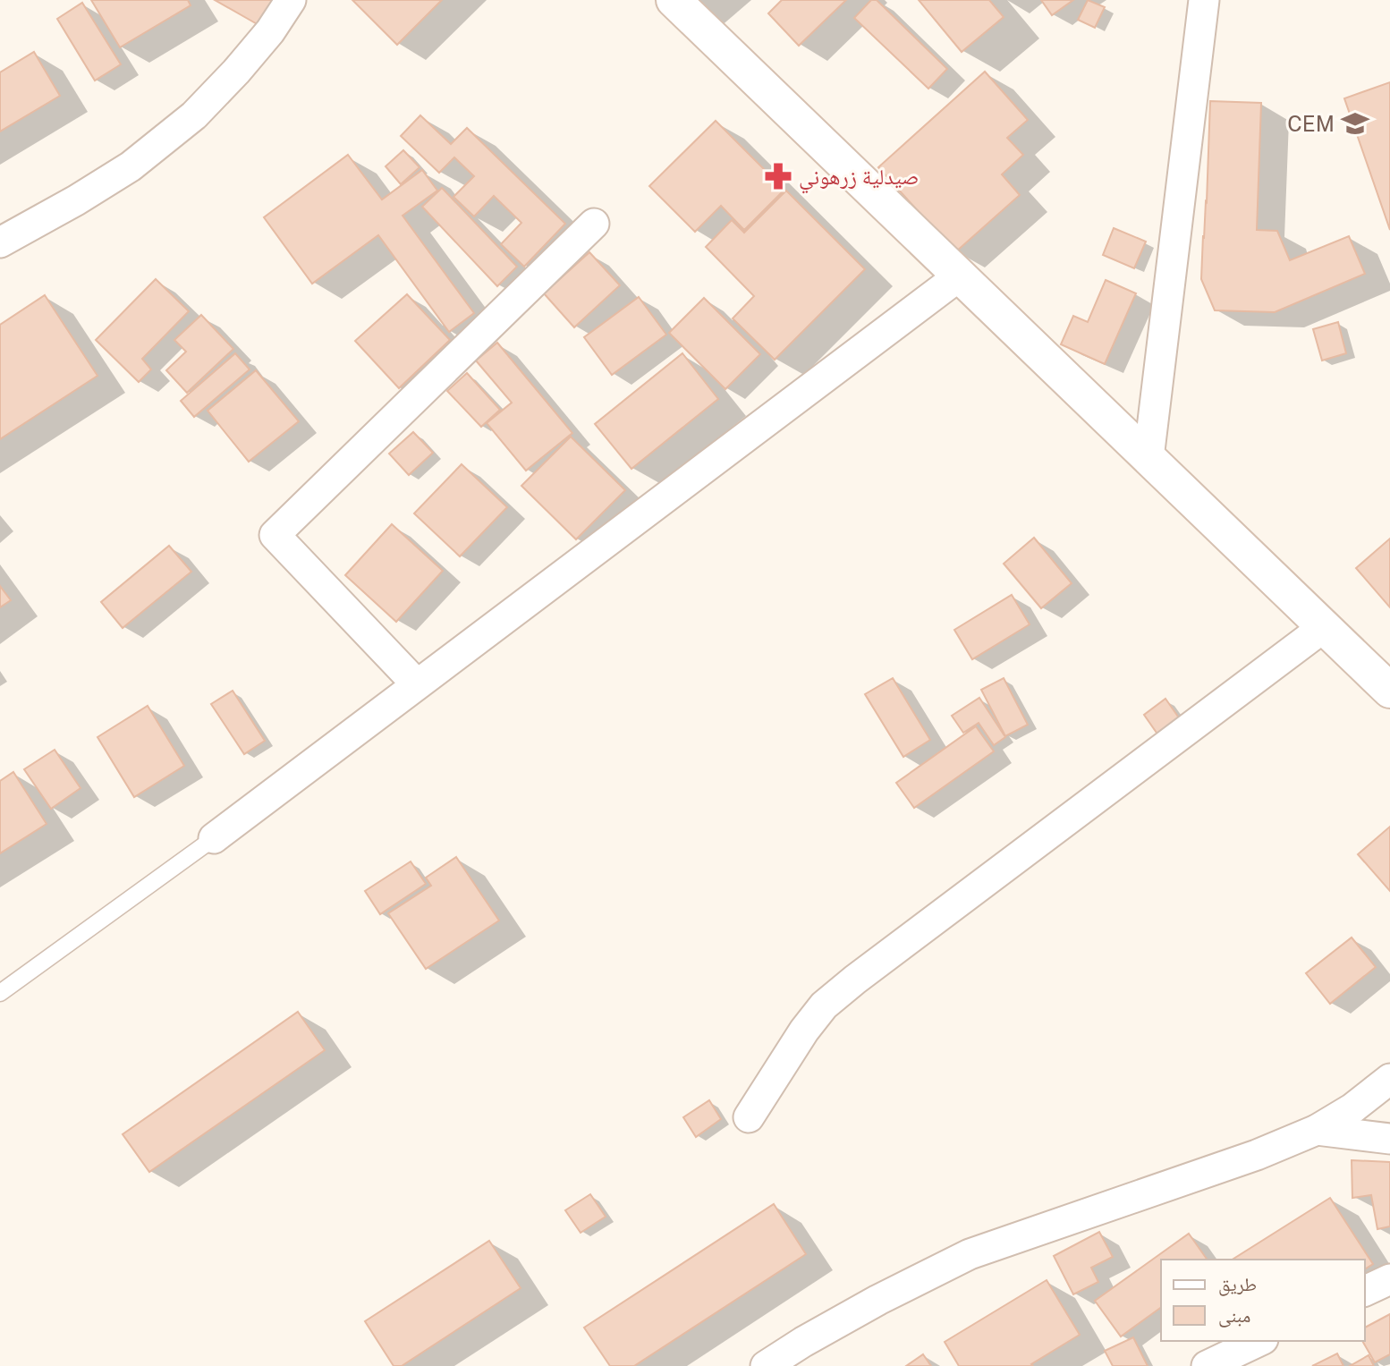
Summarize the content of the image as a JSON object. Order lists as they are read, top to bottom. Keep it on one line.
{"places":{"school or university":["CEM"],"pharmacy":["صيدلية زرهوني"]},"legend":["طريق","مبنى"]}
